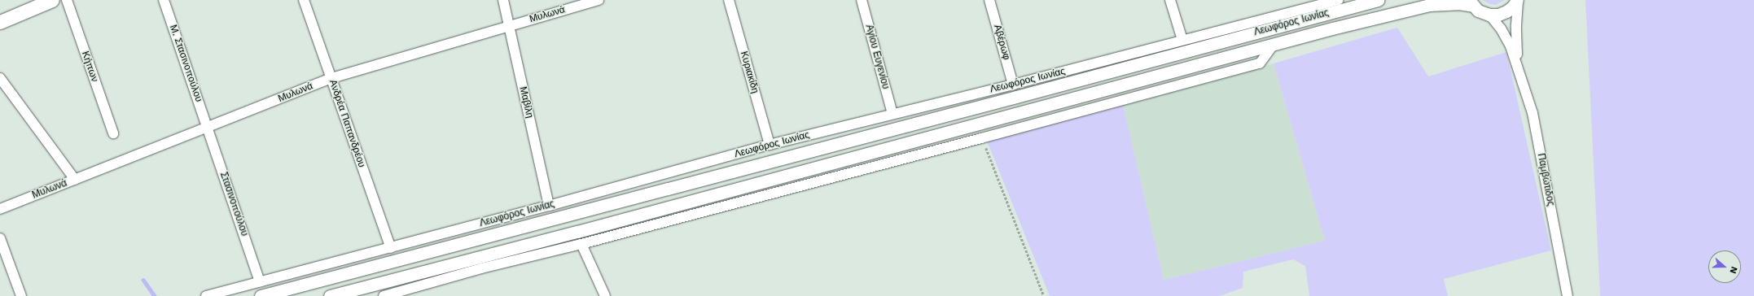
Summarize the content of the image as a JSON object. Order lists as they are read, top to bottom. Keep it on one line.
{"streets":{"street":["Μυλωνά","Λεωφόρος Ιωνίας","Αβέρωφ","Αγίου Ευγενίου","Μ. Στασινοπούλου","Κήπων","Κυριακίδη","Μαβίλη","Ανδρέα Παπανδρέου","Παμβώτιδος","Στασινοπούλου"]},"crossings":[["Μυλωνά","Μ. Στασινοπούλου"],["Μυλωνά","Μαβίλη"],["Μυλωνά","Ανδρέα Παπανδρέου"],["Μυλωνά","Στασινοπούλου"],["Λεωφόρος Ιωνίας","Αβέρωφ"],["Λεωφόρος Ιωνίας","Αγίου Ευγενίου"],["Λεωφόρος Ιωνίας","Κυριακίδη"],["Λεωφόρος Ιωνίας","Μαβίλη"],["Λεωφόρος Ιωνίας","Ανδρέα Παπανδρέου"],["Λεωφόρος Ιωνίας","Στασινοπούλου"],["Μ. Στασινοπούλου","Στασινοπούλου"]],"north":"right"}
